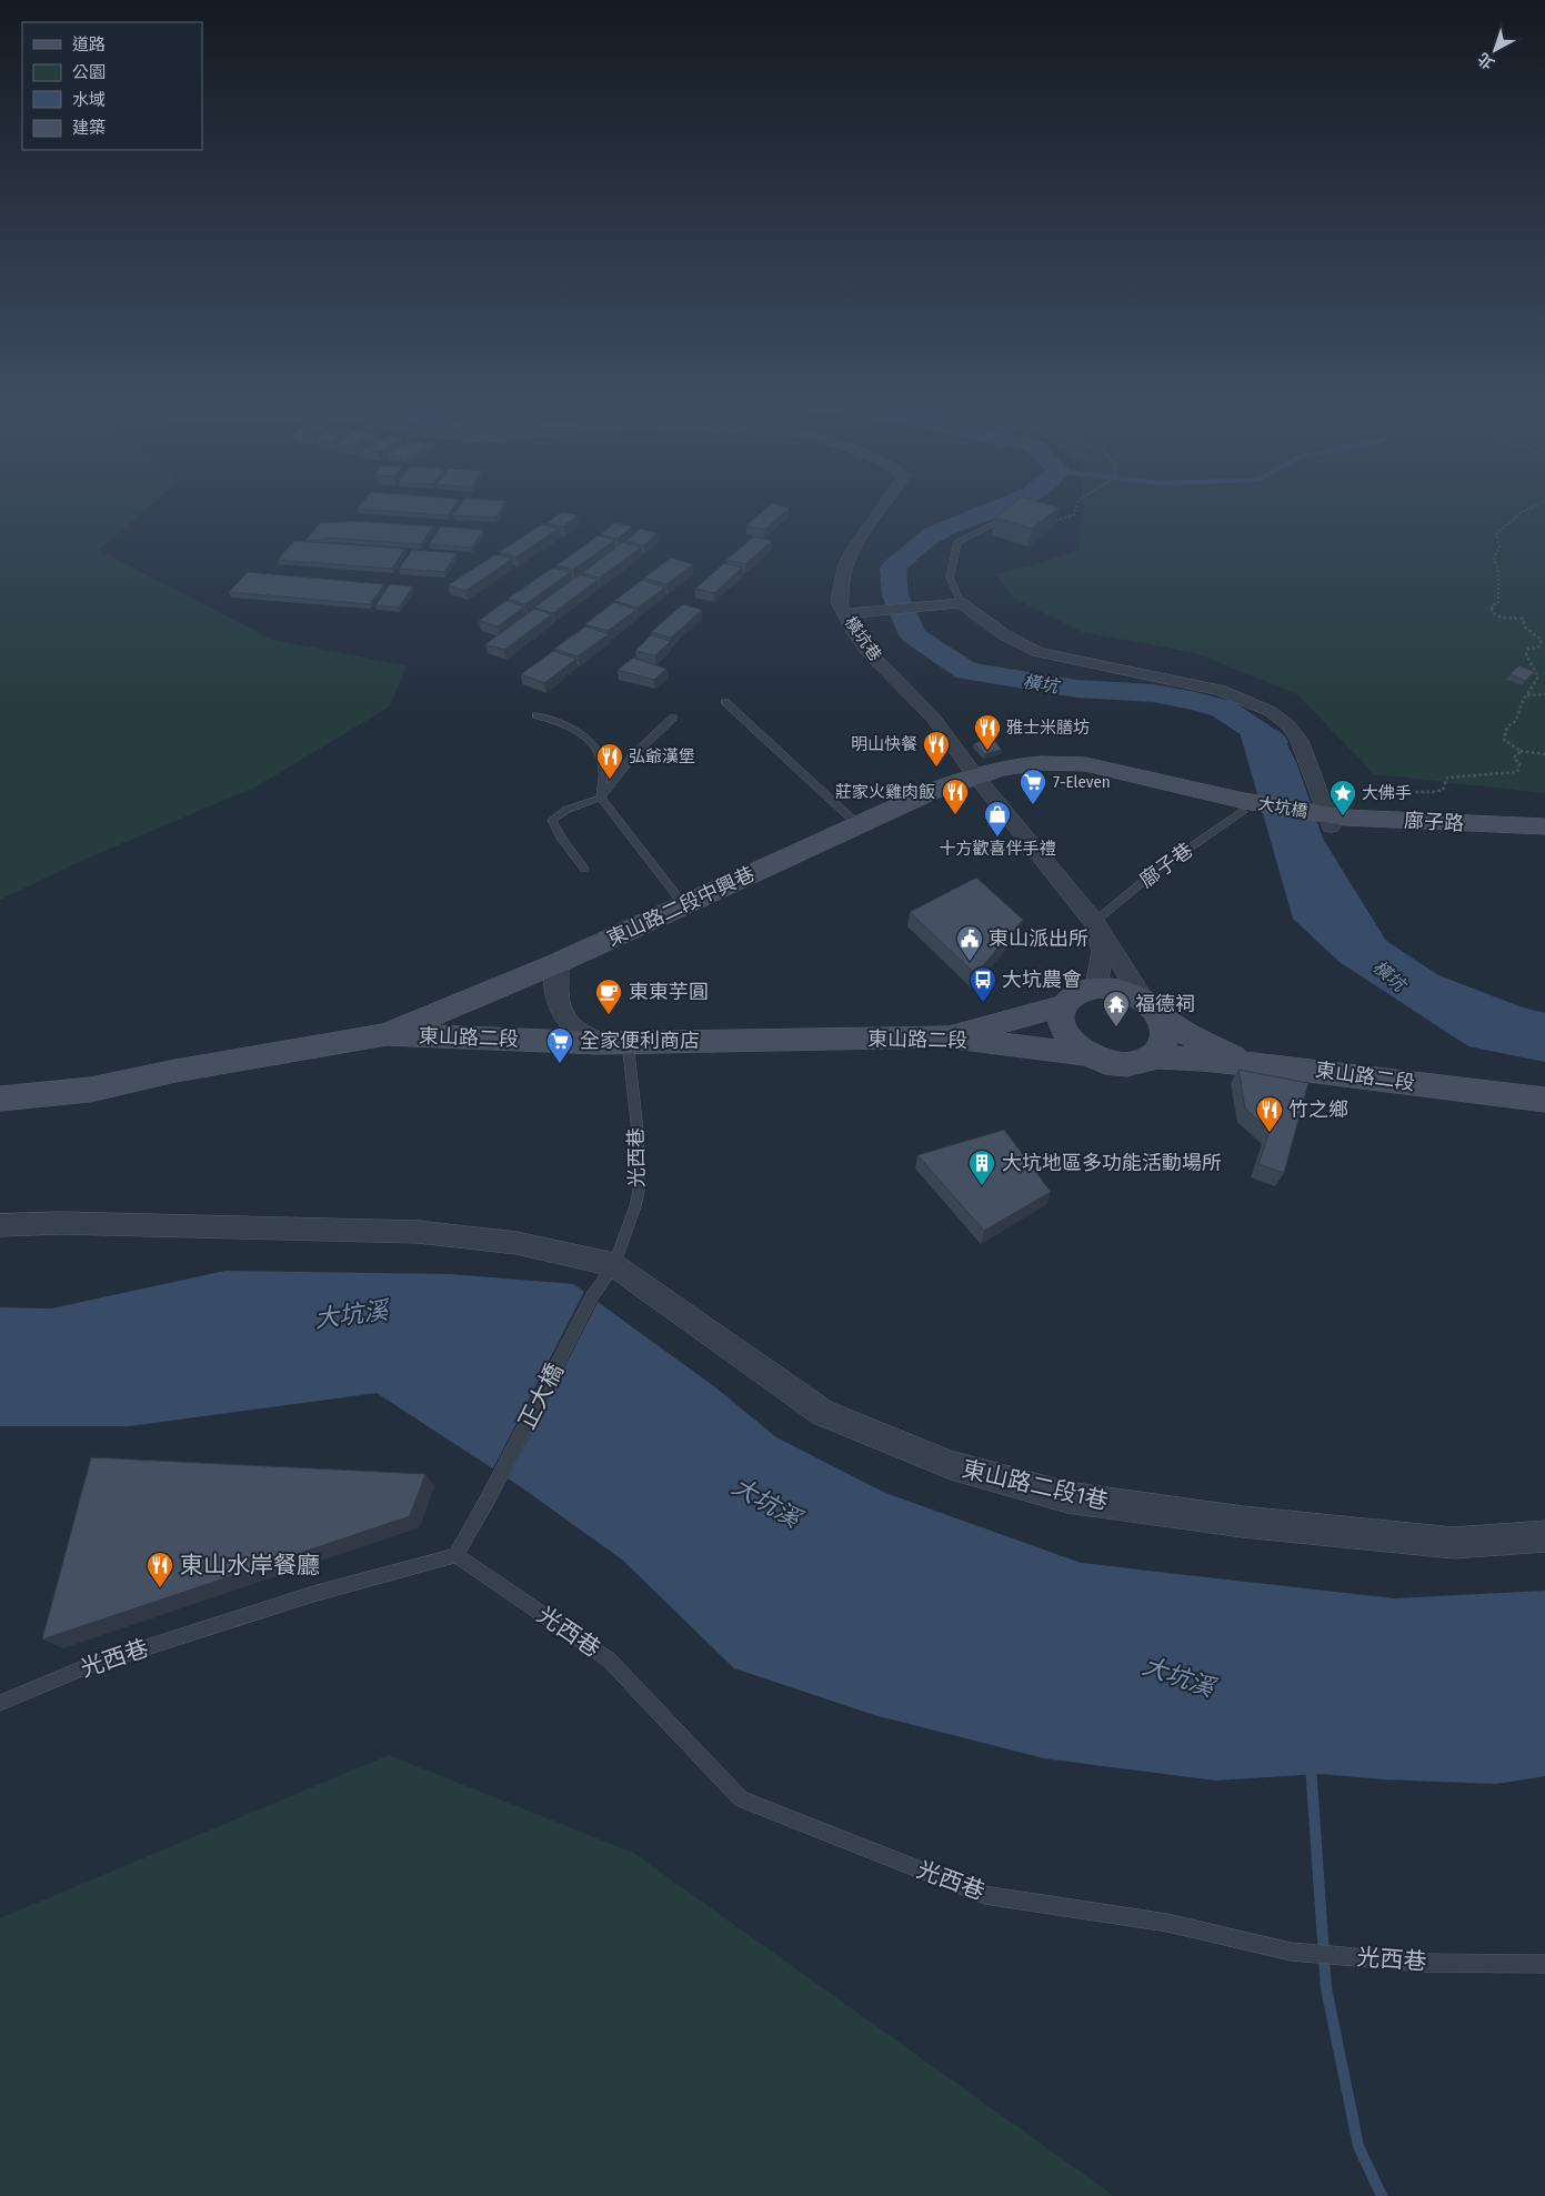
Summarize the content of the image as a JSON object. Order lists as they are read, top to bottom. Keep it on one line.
{"streets":{"main road":["大坑橋","廍子路","東山路二段中興巷","東山路二段"],"street":["橫坑巷","東山路二段1巷"],"lane":["廍子巷","光西巷","正大橋"]},"crossings":[["橫坑巷","廍子巷"],["橫坑巷","東山路二段中興巷"],["橫坑巷","東山路二段"],["大坑橋","廍子路"],["大坑橋","廍子巷"],["大坑橋","東山路二段中興巷"],["廍子巷","東山路二段中興巷"],["東山路二段中興巷","東山路二段"],["東山路二段","光西巷"],["光西巷","正大橋"],["光西巷","東山路二段1巷"]],"water":["橫坑","大坑溪"],"places":{"restaurant":["雅士米膳坊","明山快餐","弘爺漢堡","莊家火雞肉飯","竹之鄉","東山水岸餐廳"],"supermarket":["7-Eleven","全家便利商店"],"place":["大佛手"],"shop":["十方歡喜伴手禮"],"public building":["東山派出所"],"bus stop":["大坑農會"],"cafe":["東東芋圓"],"temple":["福德祠"],"building":["大坑地區多功能活動場所"]},"legend":["道路","公園","水域","建築"],"north":"bottom left"}
